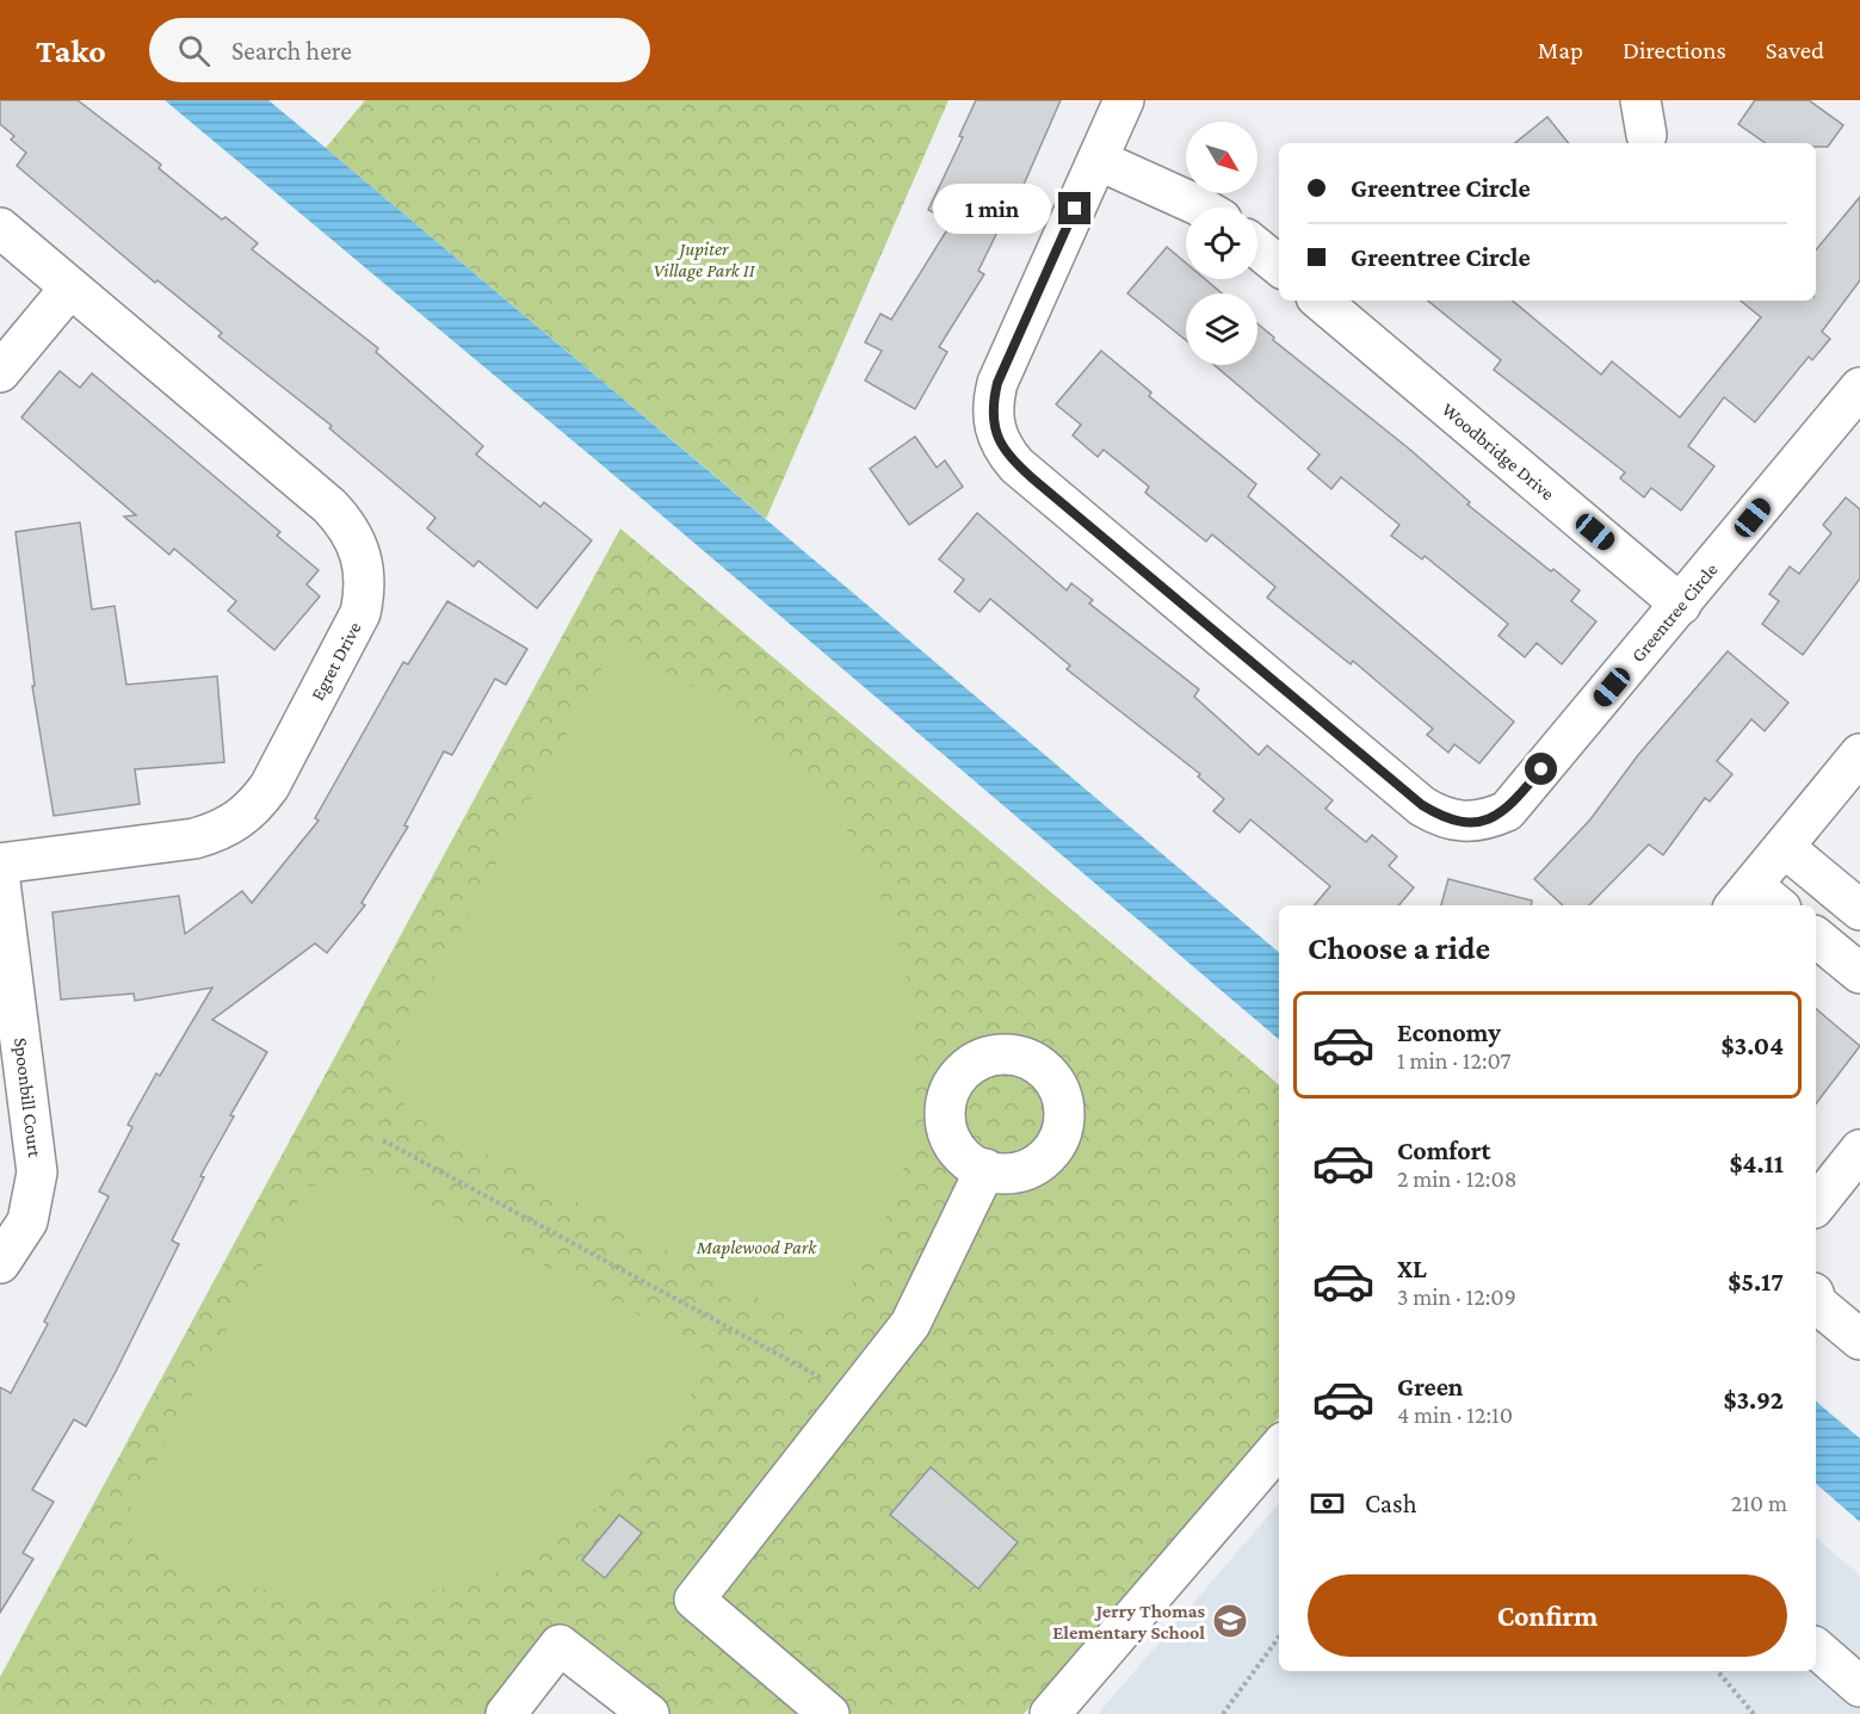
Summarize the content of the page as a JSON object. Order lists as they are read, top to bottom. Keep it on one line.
{"streets":{"street":["Woodbridge Drive","Greentree Circle","Egret Drive","Spoonbill Court"]},"crossings":[["Woodbridge Drive","Greentree Circle"]],"parks":["Jupiter Village Park II","Maplewood Park"],"places":{"school or university":["Jerry Thomas Elementary School"]},"north":"bottom right","page":{"header":"Tako","search":"Search here","nav":["Map","Directions","Saved"],"banner":["Greentree Circle","Greentree Circle"],"bubble":"1 min","heading":"Choose a ride","list":[{"name":"Economy","note":"1 min · 12:07","value":"$3.04"},{"name":"Comfort","note":"2 min · 12:08","value":"$4.11"},{"name":"XL","note":"3 min · 12:09","value":"$5.17"},{"name":"Green","note":"4 min · 12:10","value":"$3.92"}],"pay":["Cash","210 m"],"buttons":"Confirm"}}
